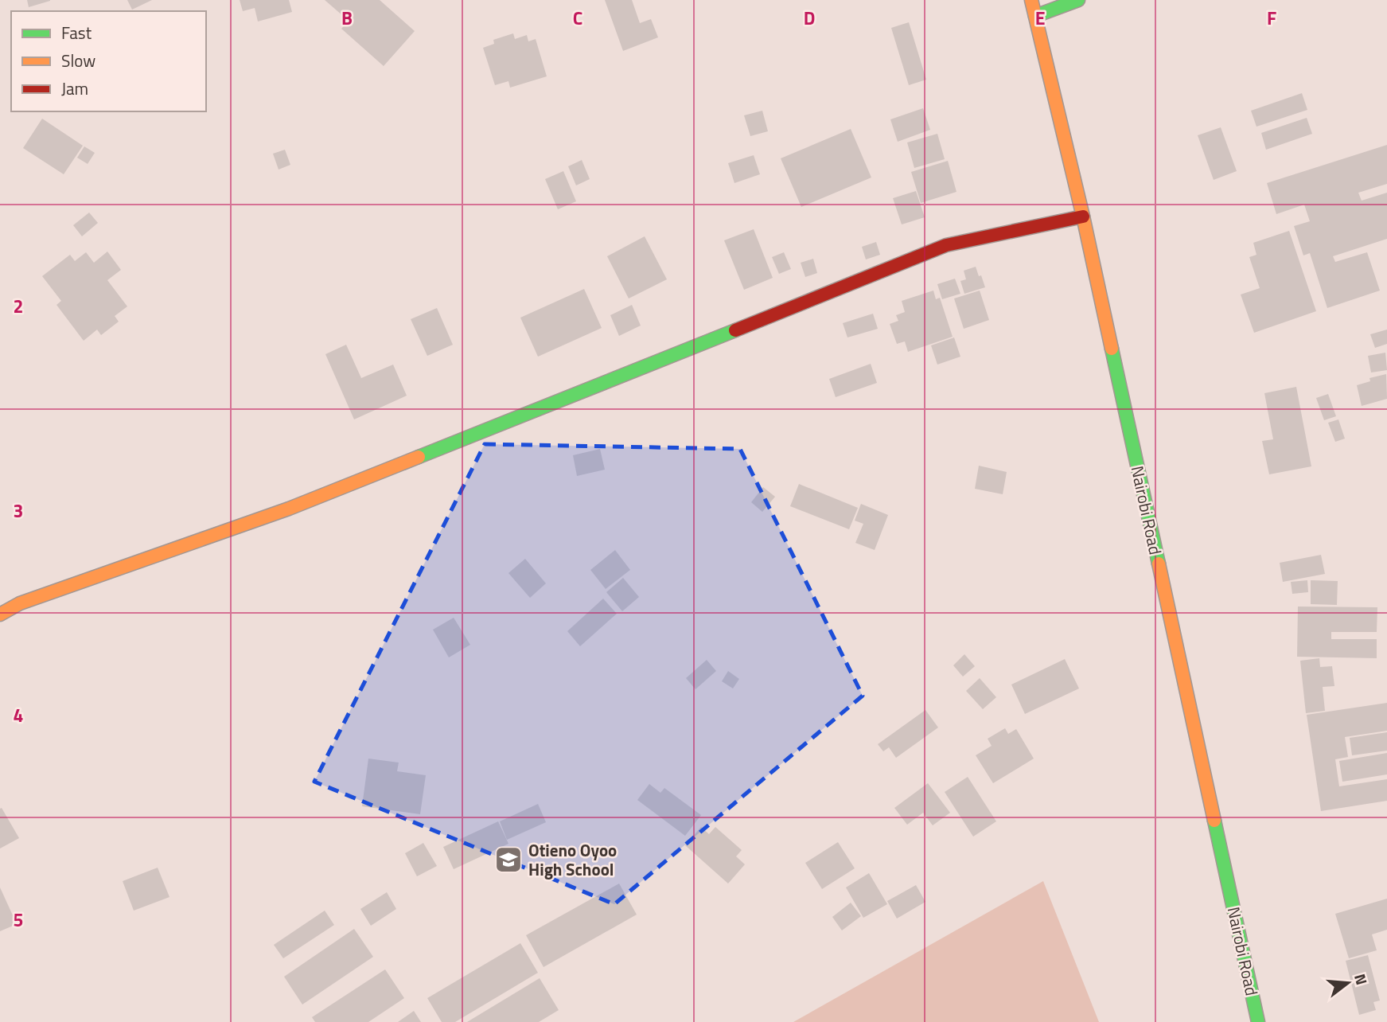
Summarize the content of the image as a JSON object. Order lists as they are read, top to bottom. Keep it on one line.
{"streets":{"main road":["Nairobi Road"]},"places":{"school or university":["Otieno Oyoo High School"]},"legend":["Fast","Slow","Jam"],"north":"right","grid":{"columns":["B","C","D","E","F"],"rows":["2","3","4","5"]}}
